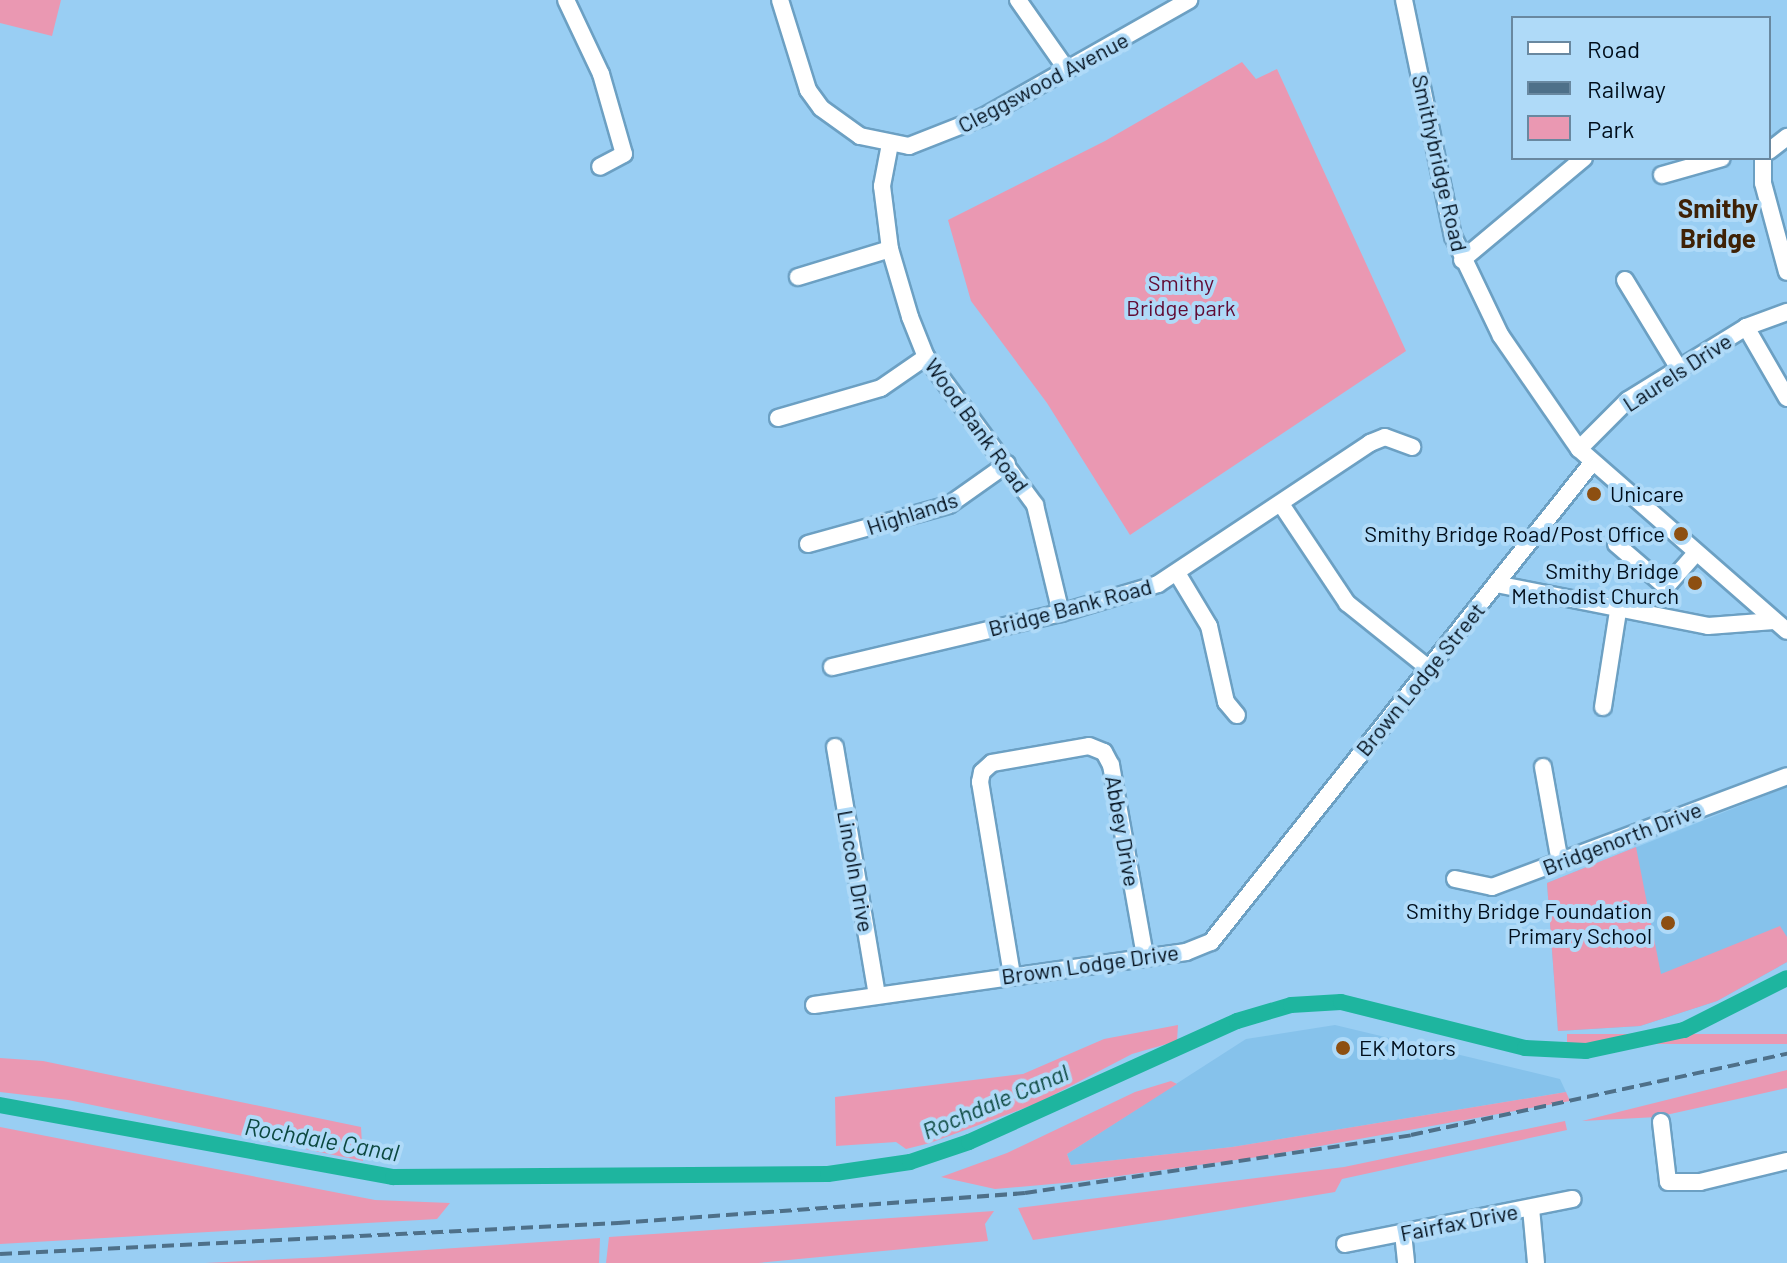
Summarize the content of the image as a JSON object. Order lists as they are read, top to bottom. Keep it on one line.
{"streets":{"street":["Cleggswood Avenue","Smithybridge Road","Laurels Drive","Wood Bank Road","Highlands","Bridge Bank Road","Brown Lodge Street","Abbey Drive","Bridgenorth Drive","Lincoln Drive","Brown Lodge Drive","Fairfax Drive"]},"crossings":[["Cleggswood Avenue","Wood Bank Road"],["Smithybridge Road","Laurels Drive"],["Smithybridge Road","Brown Lodge Street"],["Wood Bank Road","Highlands"],["Wood Bank Road","Bridge Bank Road"],["Brown Lodge Street","Brown Lodge Drive"],["Abbey Drive","Brown Lodge Drive"],["Lincoln Drive","Brown Lodge Drive"]],"districts":["Smithy Bridge"],"water":["Rochdale Canal"],"parks":["Smithy Bridge park"],"places":["Unicare","Smithy Bridge Road/Post Office","Smithy Bridge Methodist Church","Smithy Bridge Foundation Primary School","EK Motors"],"legend":["Road","Railway","Park"]}
